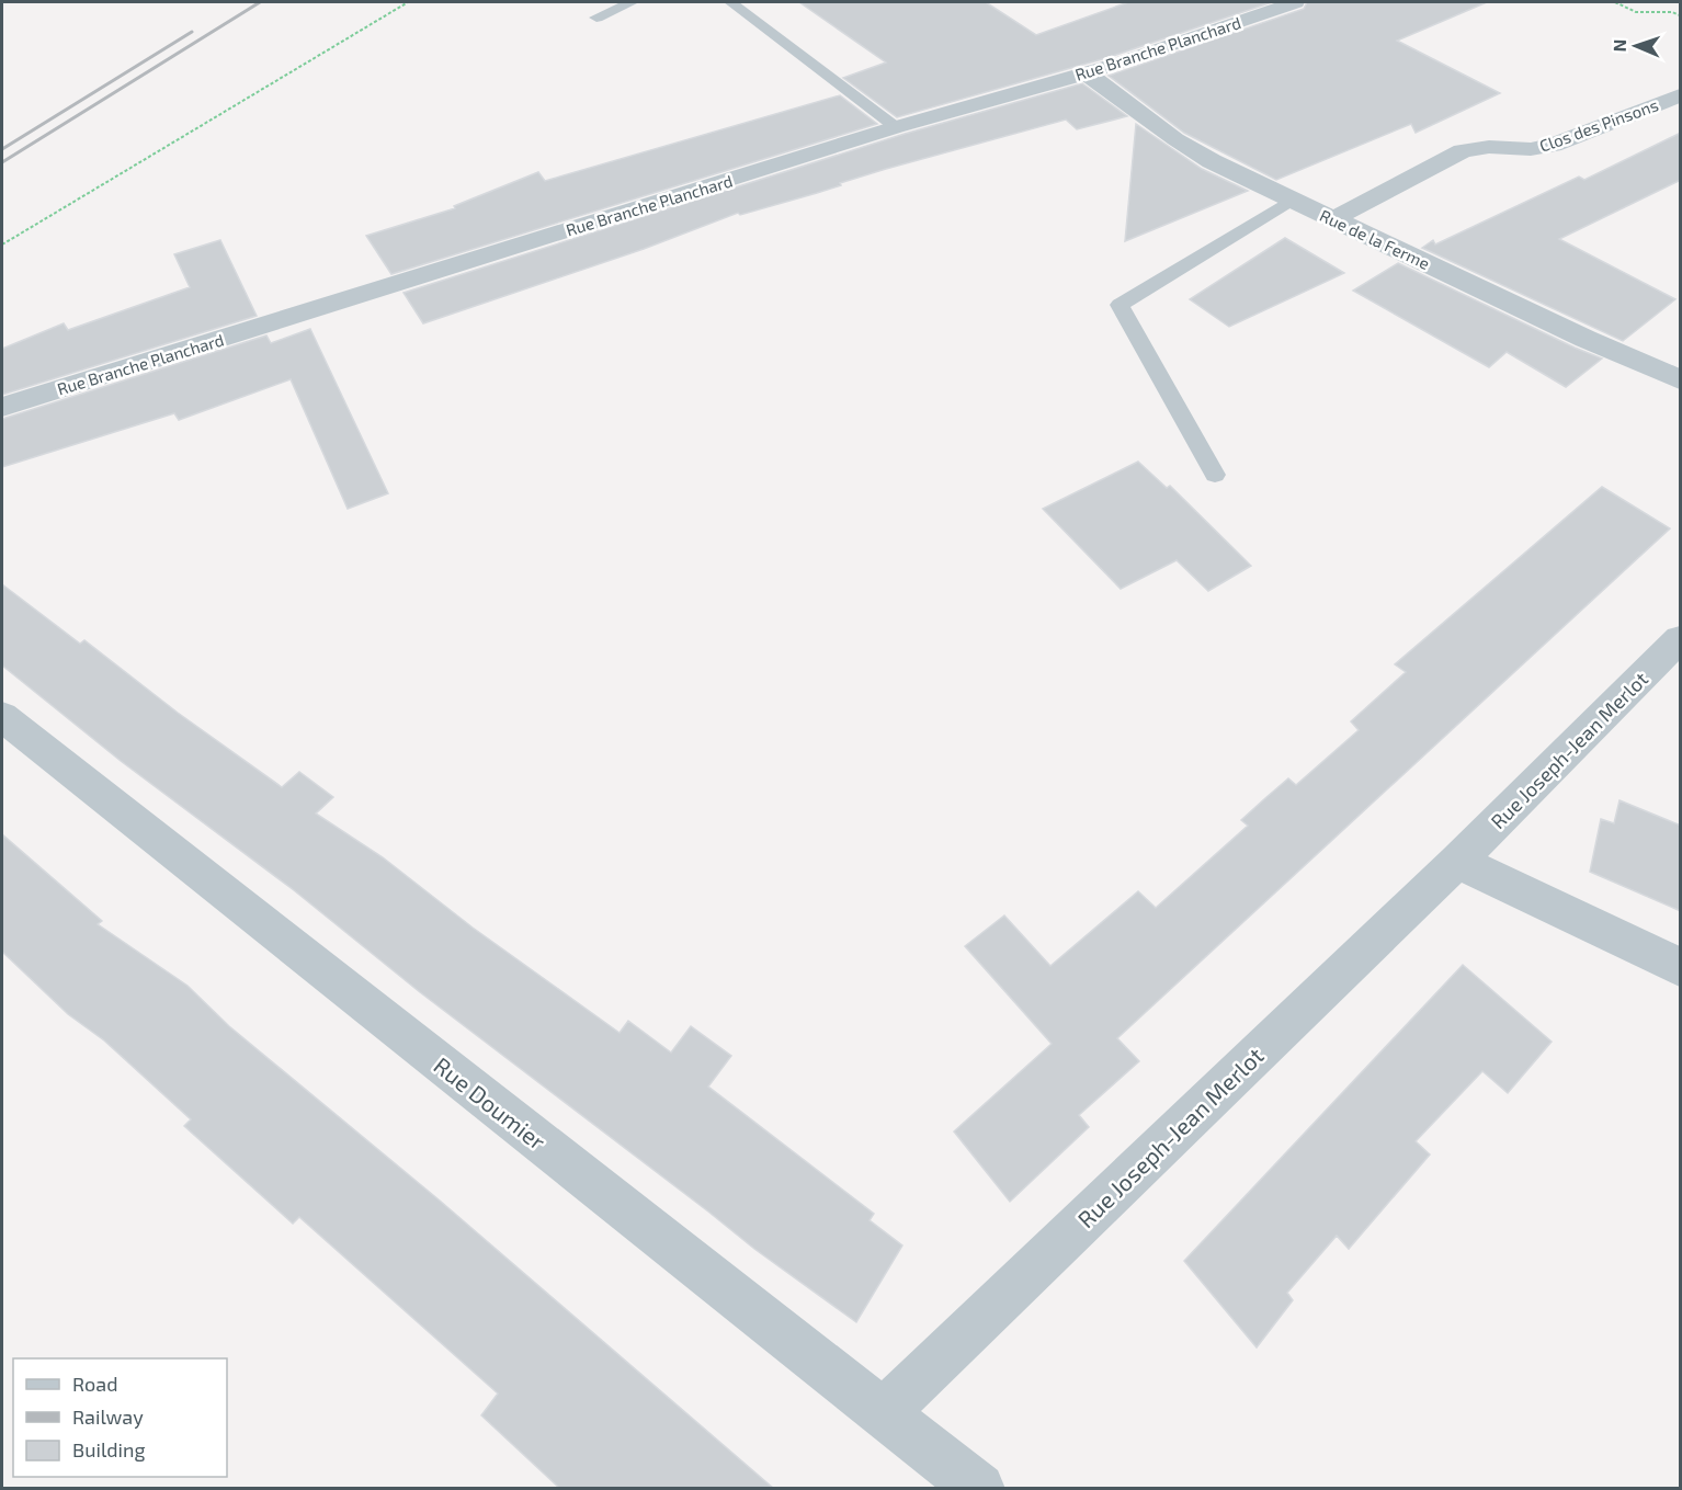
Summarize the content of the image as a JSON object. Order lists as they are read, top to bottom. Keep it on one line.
{"streets":{"street":["Rue Branche Planchard","Clos des Pinsons","Rue de la Ferme","Rue Joseph-Jean Merlot","Rue Doumier"]},"crossings":[["Rue Branche Planchard","Rue de la Ferme"],["Clos des Pinsons","Rue de la Ferme"],["Rue Joseph-Jean Merlot","Rue Doumier"]],"legend":["Road","Railway","Building"],"north":"left"}
